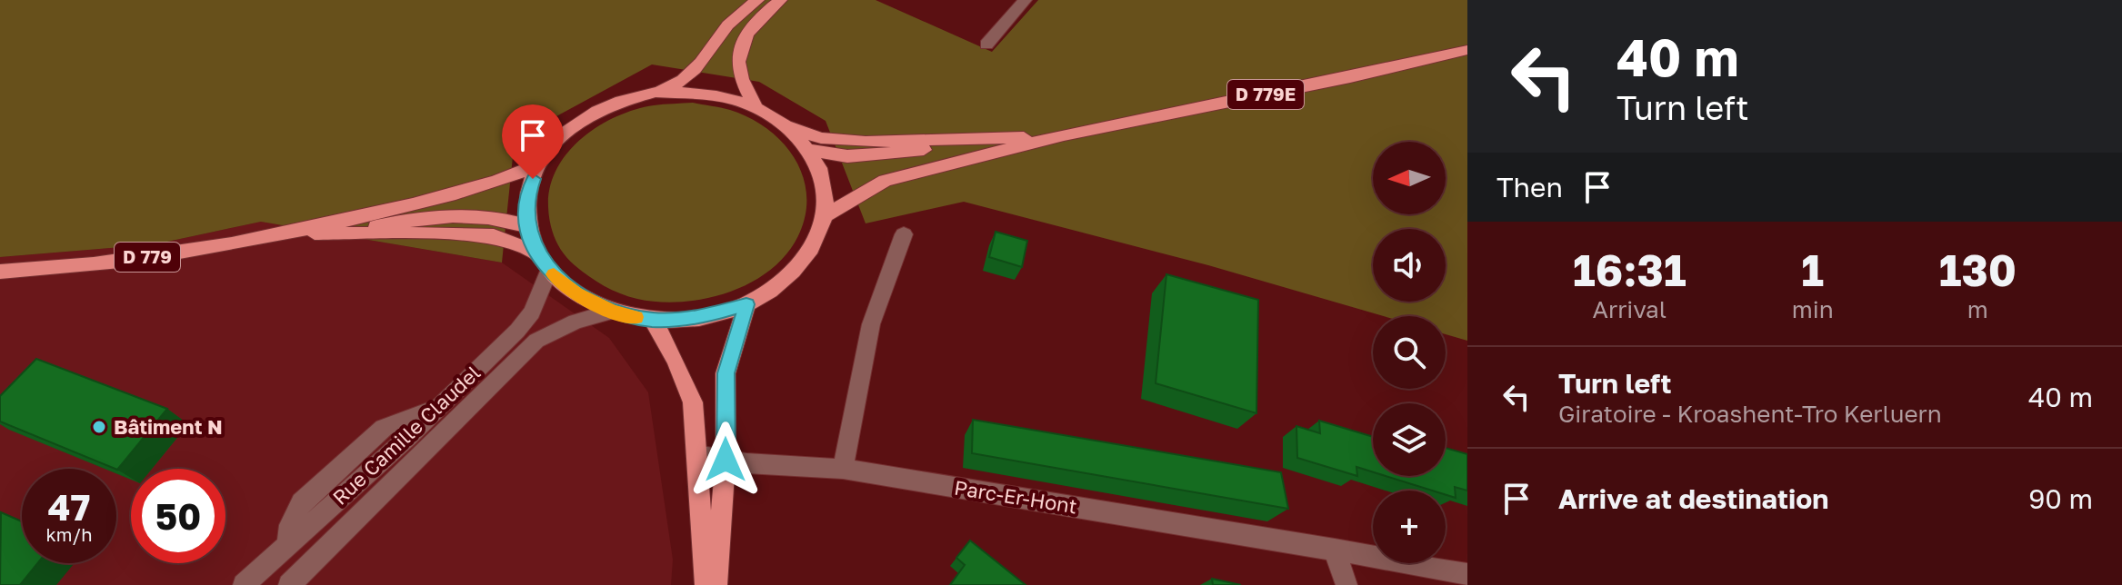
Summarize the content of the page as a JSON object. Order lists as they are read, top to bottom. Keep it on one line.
{"streets":{"main road":["D 779E","D 779"],"street":["Rue Camille Claudel","Parc-Er-Hont"]},"places":["Bâtiment N"],"north":"left","page":{"turn":["40 m","Turn left"],"map_buttons":"+","then":"Then","eta":["16:31","Arrival","1","min","130","m"],"list":[{"name":"Turn left","note":"Giratoire - Kroashent-Tro Kerluern","value":"40 m"},{"name":"Arrive at destination","value":"90 m"}],"speed":"47 km/h","limit":"50"}}
